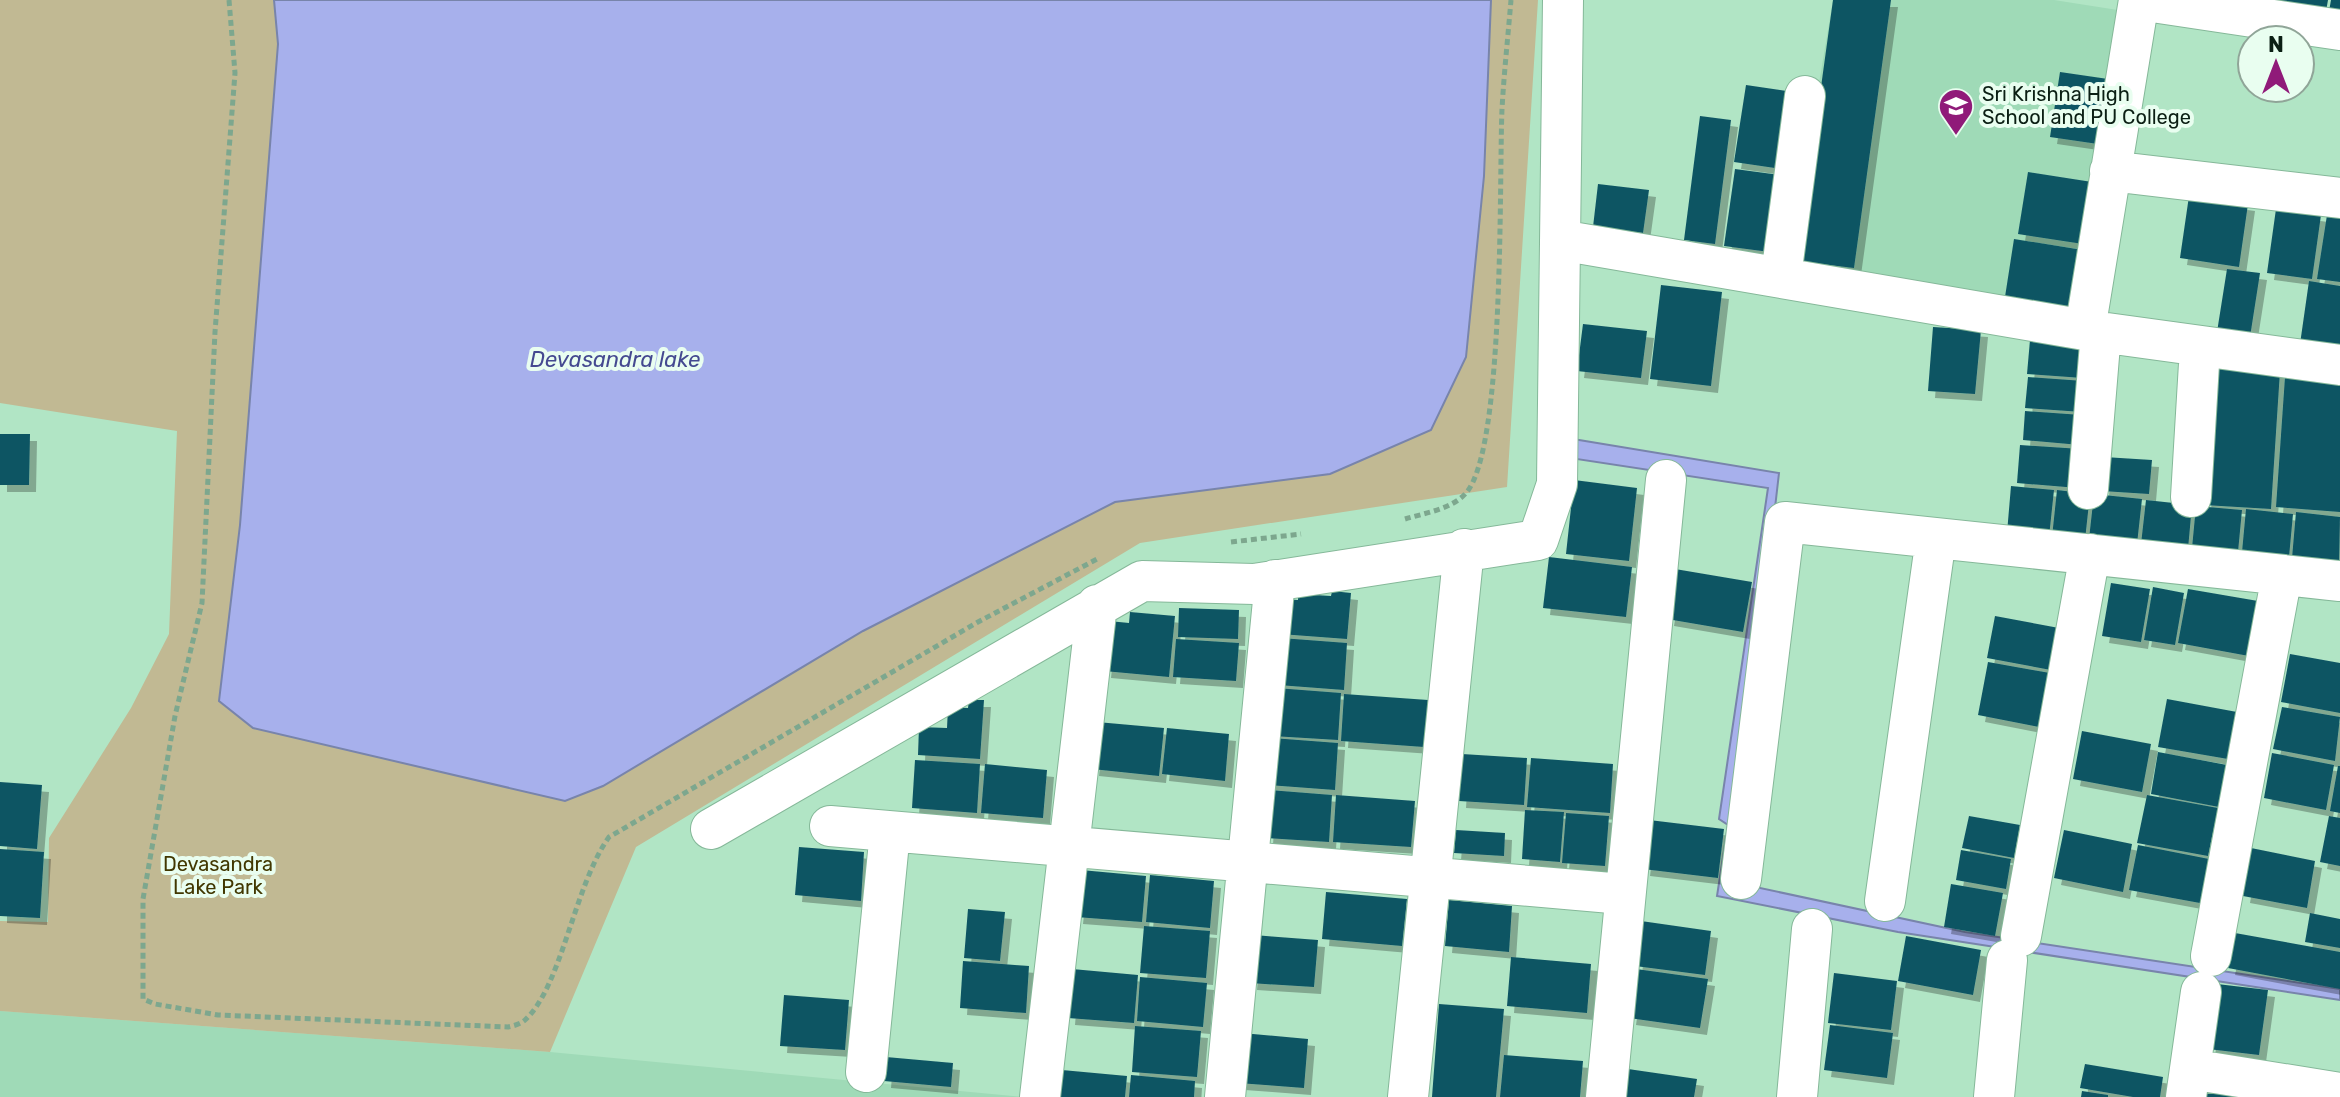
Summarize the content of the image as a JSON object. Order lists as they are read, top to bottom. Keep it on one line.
{"water":["Devasandra lake"],"parks":["Devasandra Lake Park"],"places":{"school or university":["Sri Krishna High School and PU College"]},"north":"top"}
